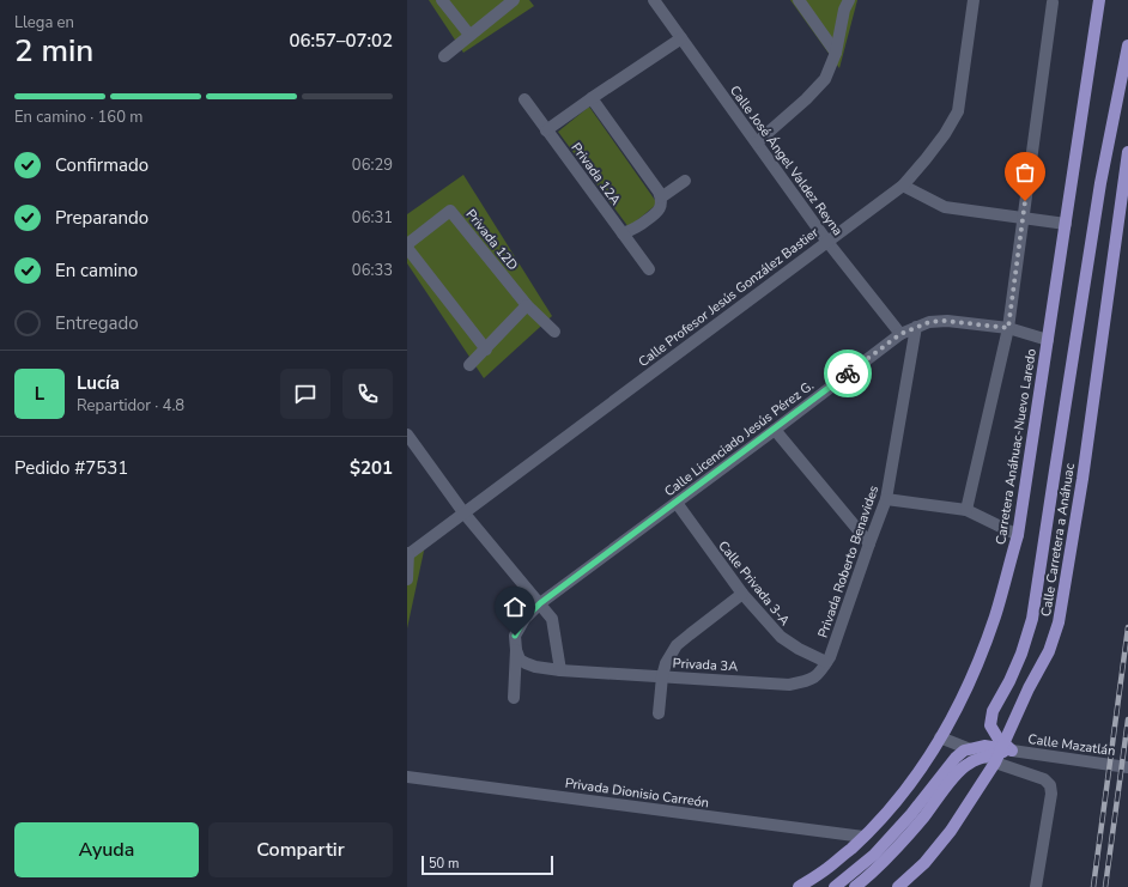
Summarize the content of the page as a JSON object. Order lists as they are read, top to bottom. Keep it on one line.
{"streets":{"main road":["Carretera Anáhuac-Nuevo Laredo","Calle Carretera a Anáhuac"],"street":["Calle José Ángel Valdez Reyna","Privada 12A","Privada 12D","Calle Profesor Jesús González Bastier","Calle Licenciado Jesús Pérez G.","Privada Roberto Benavides","Calle Privada 3-A","Privada 3A","Calle Mazatlán","Privada Dionisio Carreón"]},"crossings":[["Calle José Ángel Valdez Reyna","Calle Profesor Jesús González Bastier"],["Calle José Ángel Valdez Reyna","Calle Licenciado Jesús Pérez G."],["Calle Licenciado Jesús Pérez G.","Carretera Anáhuac-Nuevo Laredo"],["Calle Licenciado Jesús Pérez G.","Privada Roberto Benavides"],["Calle Licenciado Jesús Pérez G.","Calle Privada 3-A"],["Carretera Anáhuac-Nuevo Laredo","Privada Dionisio Carreón"],["Privada Roberto Benavides","Calle Privada 3-A"],["Privada Roberto Benavides","Privada 3A"],["Calle Privada 3-A","Privada 3A"]],"scale_bar":"50 m","page":{"heading":["2 min","Llega en","06:57–07:02"],"panel":["Lucía","Repartidor · 4.8","Pedido #7531","$201"],"bar":"En camino · 160 m","list":[["Confirmado","06:29"],["Preparando","06:31"],["En camino","06:33"],"Entregado"],"round":"L","buttons":["Ayuda","Compartir"],"scale":"50 m"}}
